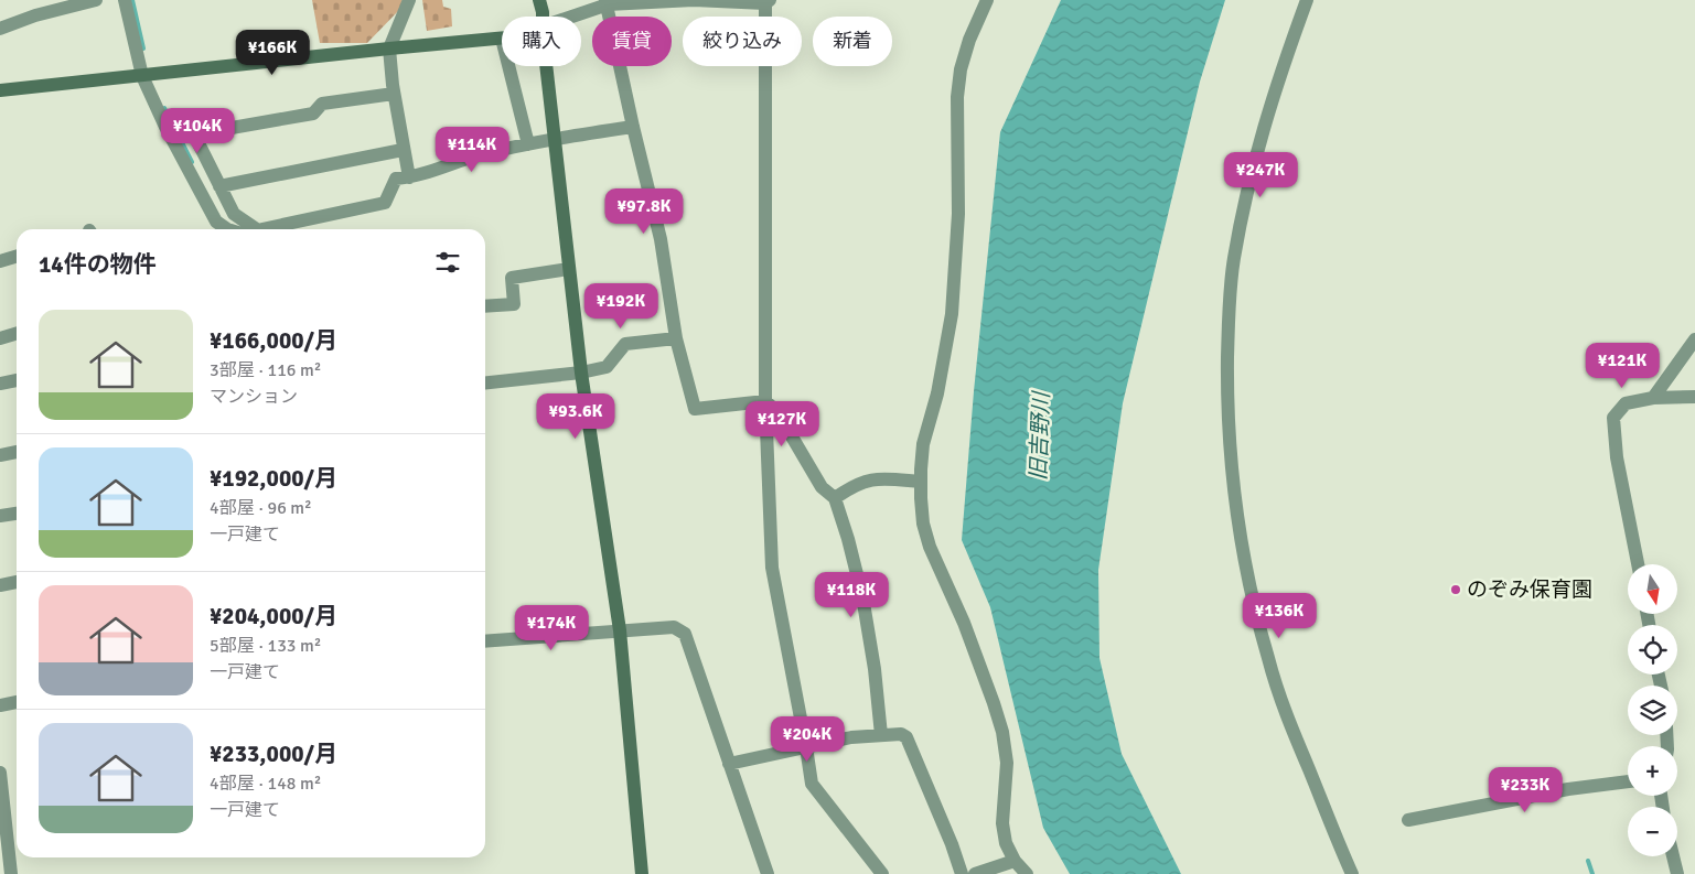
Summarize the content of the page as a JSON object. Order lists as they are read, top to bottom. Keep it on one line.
{"water":["旧吉野川"],"places":["のぞみ保育園"],"north":"bottom","page":{"chip":["購入","賃貸","絞り込み","新着"],"price":["¥166K","¥104K","¥114K","¥247K","¥97.8K","¥192K","¥121K","¥93.6K","¥127K","¥118K","¥136K","¥174K","¥204K","¥233K"],"heading":"14件の物件","list":[{"name":"¥166,000/月","note":"3部屋 · 116 m² · マンション"},{"name":"¥192,000/月","note":"4部屋 · 96 m² · 一戸建て"},{"name":"¥204,000/月","note":"5部屋 · 133 m² · 一戸建て"},{"name":"¥233,000/月","note":"4部屋 · 148 m² · 一戸建て"}],"map_buttons":["+","−"]}}
